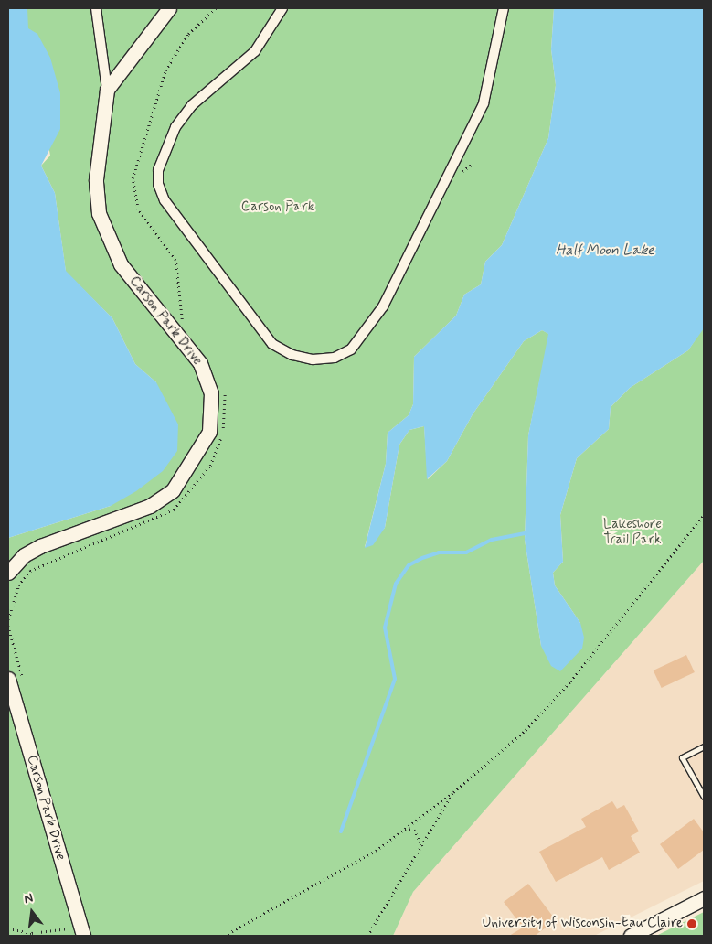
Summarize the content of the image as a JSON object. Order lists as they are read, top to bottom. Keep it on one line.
{"streets":{"street":["Carson Park Drive"]},"water":["Half Moon Lake"],"parks":["Carson Park","Lakeshore Trail Park"],"places":["University of Wisconsin-Eau Claire"],"north":"top"}
